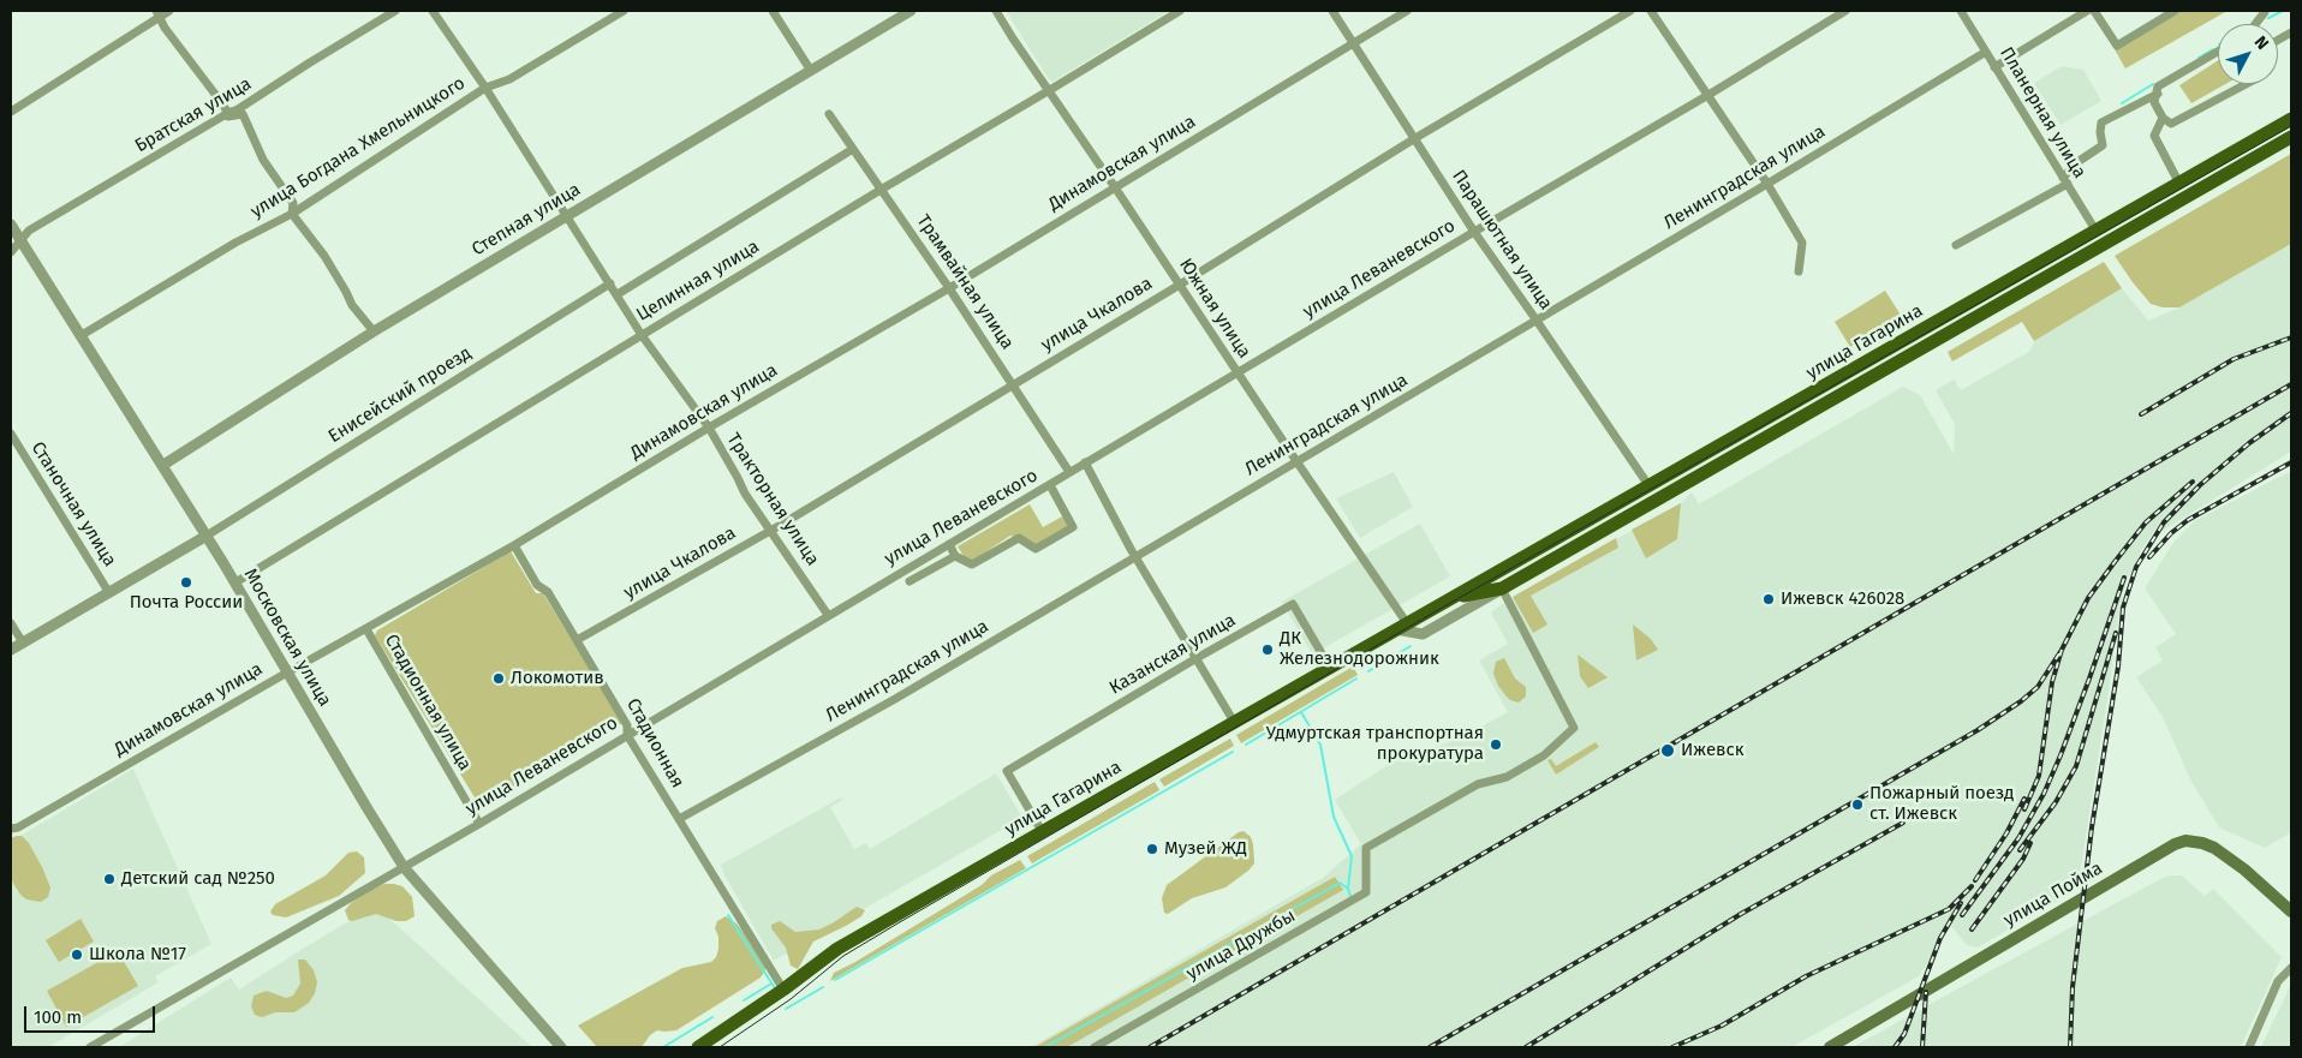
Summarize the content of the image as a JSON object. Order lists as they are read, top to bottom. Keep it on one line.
{"streets":{"main road":["улица Гагарина","улица Пойма"],"street":["Планерная улица","Братская улица","улица Богдана Хмельницкого","Динамовская улица","Ленинградская улица","Степная улица","Парашютная улица","улица Леваневского","Целинная улица","Трамвайная улица","Южная улица","улица Чкалова","Енисейский проезд","Тракторная улица","Станочная улица","Московская улица","Казанская улица","Стадионная улица","Стадионная","улица Дружбы"]},"crossings":[["Планерная улица","Ленинградская улица"],["Планерная улица","улица Гагарина"],["Братская улица","Московская улица"],["улица Богдана Хмельницкого","Тракторная улица"],["улица Богдана Хмельницкого","Московская улица"],["Динамовская улица","Парашютная улица"],["Динамовская улица","Трамвайная улица"],["Динамовская улица","Южная улица"],["Динамовская улица","Тракторная улица"],["Динамовская улица","Московская улица"],["Динамовская улица","Стадионная улица"],["Динамовская улица","Стадионная"],["Ленинградская улица","Парашютная улица"],["Ленинградская улица","Южная улица"],["Ленинградская улица","Стадионная"],["Степная улица","Тракторная улица"],["Степная улица","Московская улица"],["Парашютная улица","улица Леваневского"],["Парашютная улица","улица Чкалова"],["Парашютная улица","улица Гагарина"],["улица Леваневского","Трамвайная улица"],["улица Леваневского","Южная улица"],["улица Леваневского","Тракторная улица"],["улица Леваневского","Московская улица"],["улица Леваневского","Стадионная улица"],["улица Леваневского","Стадионная"],["Целинная улица","Трамвайная улица"],["Целинная улица","Южная улица"],["Целинная улица","Тракторная улица"],["Целинная улица","Московская улица"],["Трамвайная улица","улица Чкалова"],["Южная улица","улица Чкалова"],["Южная улица","улица Гагарина"],["улица Чкалова","Тракторная улица"],["улица Чкалова","Стадионная"],["улица Гагарина","Казанская улица"],["улица Гагарина","Стадионная"],["улица Гагарина","улица Дружбы"],["Енисейский проезд","Тракторная улица"],["Енисейский проезд","Московская улица"]],"places":["Почта России","Ижевск 426028","ДК Железнодорожник","Локомотив","Удмуртская транспортная прокуратура","Ижевск","Пожарный поезд ст. Ижевск","Музей ЖД","Детский сад №250","Школа №17"],"scale_bar":"100 m","north":"top right"}
